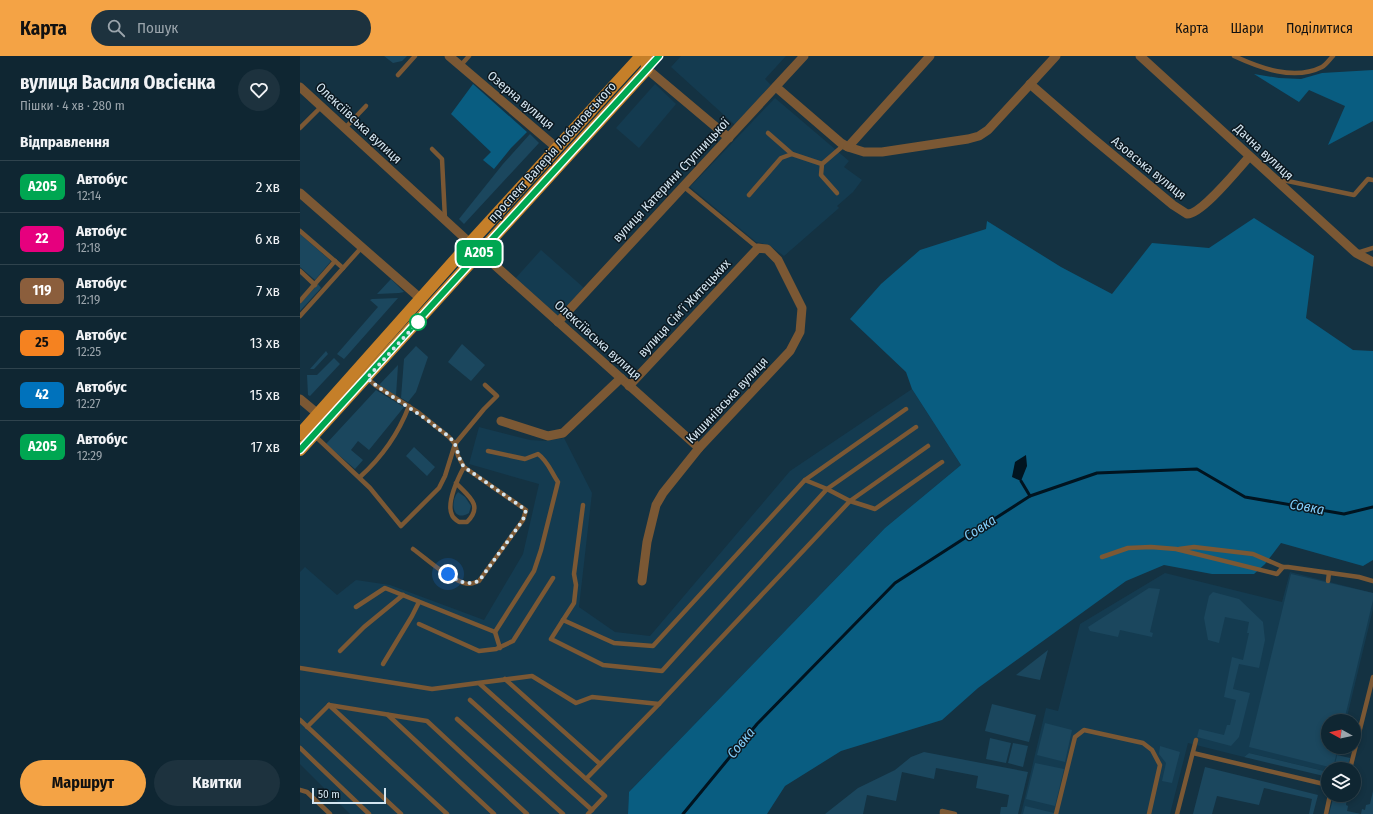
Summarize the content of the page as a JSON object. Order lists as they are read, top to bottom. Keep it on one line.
{"streets":{"main road":["проспект Валерія Лобановського"],"street":["Озерна вулиця","Олексіївська вулиця","Дачна вулиця","Азовська вулиця","вулиця Катерини Ступницької","вулиця Сімʼї Житецьких","Кишинівська вулиця"]},"crossings":[["Озерна вулиця","проспект Валерія Лобановського"],["Олексіївська вулиця","проспект Валерія Лобановського"],["Олексіївська вулиця","вулиця Катерини Ступницької"],["Олексіївська вулиця","вулиця Сімʼї Житецьких"],["Олексіївська вулиця","Кишинівська вулиця"],["Дачна вулиця","Азовська вулиця"],["вулиця Сімʼї Житецьких","Кишинівська вулиця"]],"water":["Совка"],"lines":["bus line А205"],"scale_bar":"50 m","north":"left","page":{"header":"Карта","search":"Пошук","nav":["Карта","Шари","Поділитися"],"heading":[["вулиця Василя Овсієнка","Пішки · 4 хв · 280 m"],"Відправлення"],"on_map":"А205","list":[{"mark":"А205","name":"Автобус","note":"12:14","value":"2 хв"},{"mark":"22","name":"Автобус","note":"12:18","value":"6 хв"},{"mark":"119","name":"Автобус","note":"12:19","value":"7 хв"},{"mark":"25","name":"Автобус","note":"12:25","value":"13 хв"},{"mark":"42","name":"Автобус","note":"12:27","value":"15 хв"},{"mark":"А205","name":"Автобус","note":"12:29","value":"17 хв"}],"buttons":["Маршрут","Квитки"],"scale":"50 m"}}
